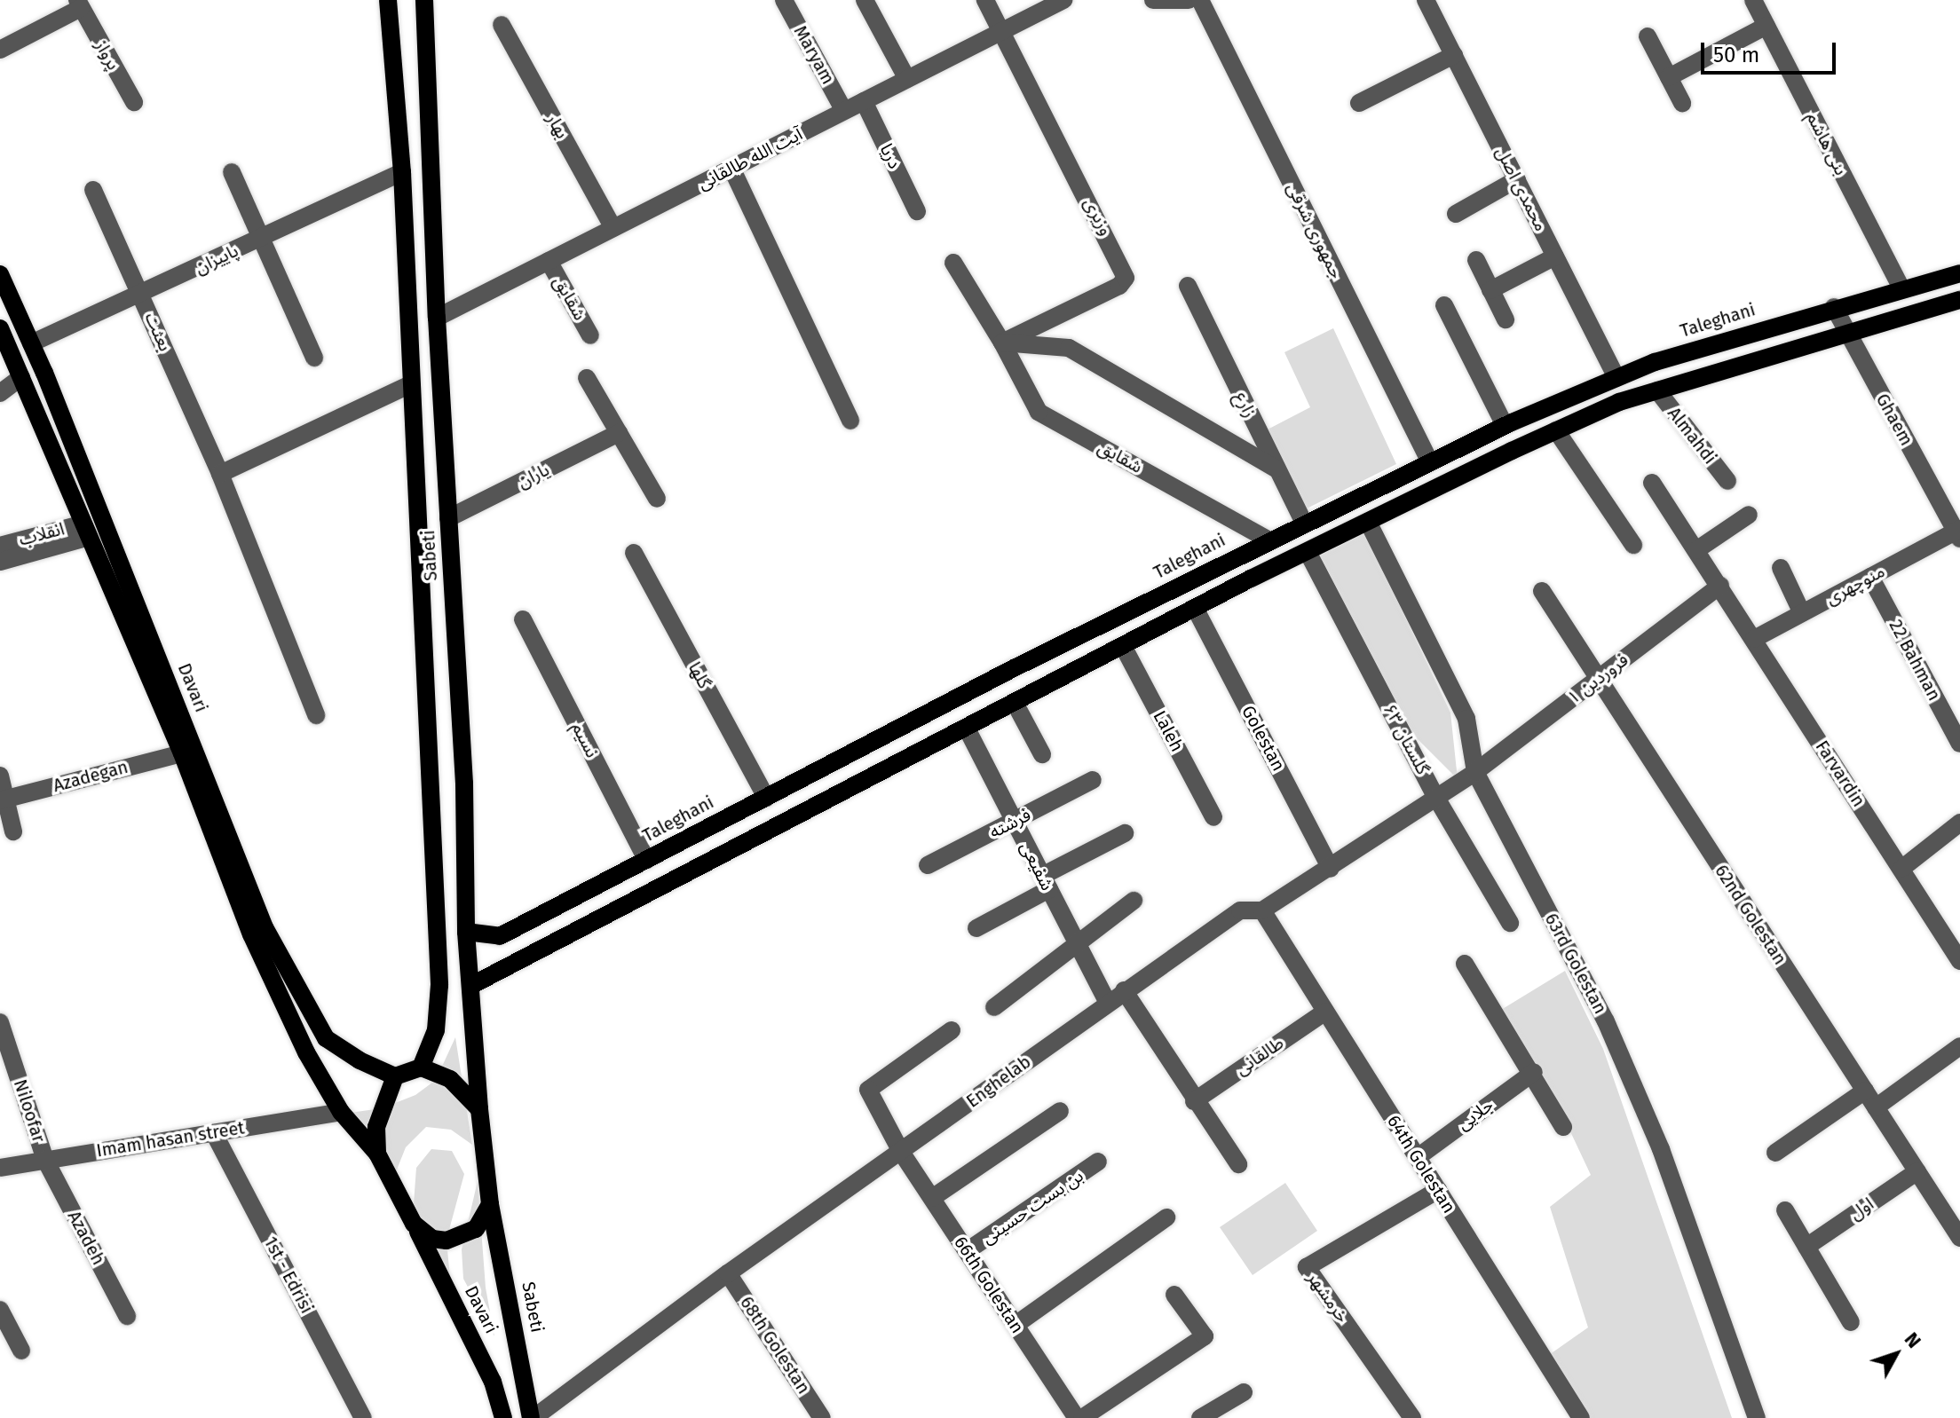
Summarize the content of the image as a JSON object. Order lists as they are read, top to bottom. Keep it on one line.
{"streets":{"main road":["Taleghani","Sabeti","Davari"],"street":["پرواز","Maryam","بهار","بنی هاشم","دریا","آیت الله طالقانی","محمدی اصل","وزیری","جمهوری شرقی","پاییزان","شقایق","بعثت","زارع","Ghaem","Almahdi","یاران","انقلاب","منوچهری","22 Bahman","گلها","فروردین ۱","Laleh","Golestan","گلستان ۶۳","نسیم","Farvardin","Azadegan","فرشته","شفیعی","62nd Golestan","63rd Golestan","طالقانی","Enghelab","Niloofar","جلایی","Imam hasan street","64th Golestan","بن بست حسینی","اول","Azadeh","1st - Edrisi","66th Golestan","خرمشهر","68th Golestan"]},"crossings":[["Maryam","آیت الله طالقانی"],["بهار","آیت الله طالقانی"],["بنی هاشم","Taleghani"],["دریا","آیت الله طالقانی"],["آیت الله طالقانی","وزیری"],["آیت الله طالقانی","شقایق"],["آیت الله طالقانی","Sabeti"],["محمدی اصل","Taleghani"],["وزیری","شقایق"],["جمهوری شرقی","Taleghani"],["پاییزان","بعثت"],["پاییزان","Sabeti"],["پاییزان","Davari"],["شقایق","Taleghani"],["Taleghani","زارع"],["Taleghani","Ghaem"],["Taleghani","گلها"],["Taleghani","نسیم"],["Ghaem","منوچهری"],["یاران","Sabeti"],["انقلاب","Davari"],["Sabeti","Davari"],["Sabeti","Enghelab"],["منوچهری","22 Bahman"],["منوچهری","Farvardin"],["فروردین ۱","Farvardin"],["فروردین ۱","62nd Golestan"],["فروردین ۱","63rd Golestan"],["فروردین ۱","Enghelab"],["Davari","Azadegan"],["Davari","Imam hasan street"],["Golestan","Enghelab"],["گلستان ۶۳","Enghelab"],["فرشته","شفیعی"],["شفیعی","Enghelab"],["62nd Golestan","اول"],["63rd Golestan","Enghelab"],["طالقانی","64th Golestan"],["Enghelab","64th Golestan"],["Enghelab","66th Golestan"],["Enghelab","68th Golestan"],["Niloofar","Imam hasan street"],["Niloofar","Azadeh"],["جلایی","64th Golestan"],["Imam hasan street","Azadeh"],["Imam hasan street","1st - Edrisi"],["64th Golestan","خرمشهر"],["بن بست حسینی","66th Golestan"]],"scale_bar":"50 m","north":"top right"}
